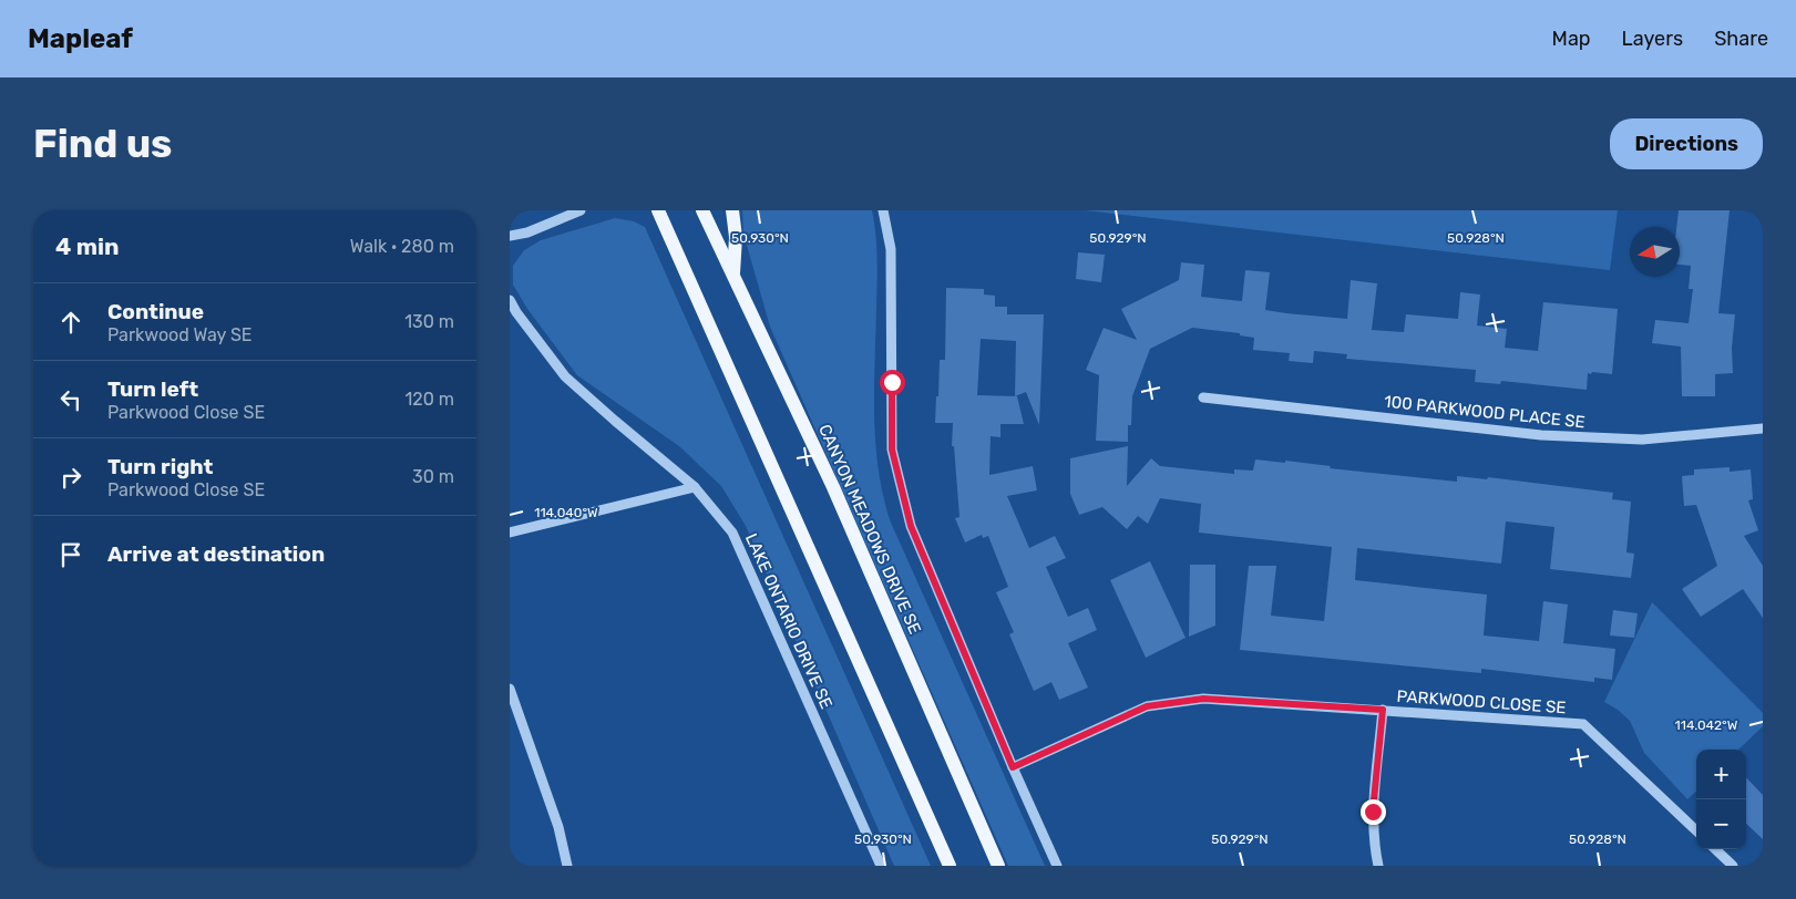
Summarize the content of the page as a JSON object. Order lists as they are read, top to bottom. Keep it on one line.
{"streets":{"main road":["CANYON MEADOWS DRIVE SE"],"street":["100 PARKWOOD PLACE SE","LAKE ONTARIO DRIVE SE","PARKWOOD CLOSE SE"]},"north":"left","page":{"header":"Mapleaf","nav":["Map","Layers","Share"],"buttons":"Directions","title":"Find us","heading":["4 min","Walk · 280 m"],"list":[["Continue","Parkwood Way SE","130 m"],["Turn left","Parkwood Close SE","120 m"],["Turn right","Parkwood Close SE","30 m"],"Arrive at destination"],"map_buttons":["+","−"]},"coordinates":["50.930°N","50.929°N","50.928°N","114.040°W","114.042°W"]}
